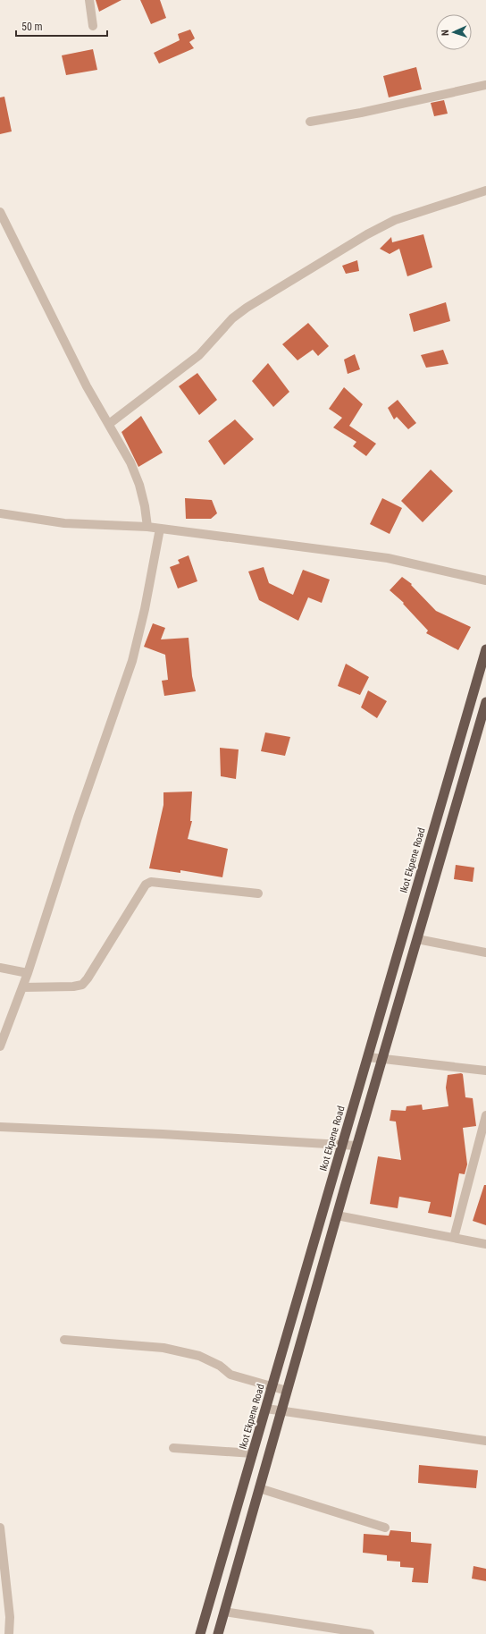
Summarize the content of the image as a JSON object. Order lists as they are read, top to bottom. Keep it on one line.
{"streets":{"highway":["Ikot Ekpene Road"]},"scale_bar":"50 m","north":"left"}
